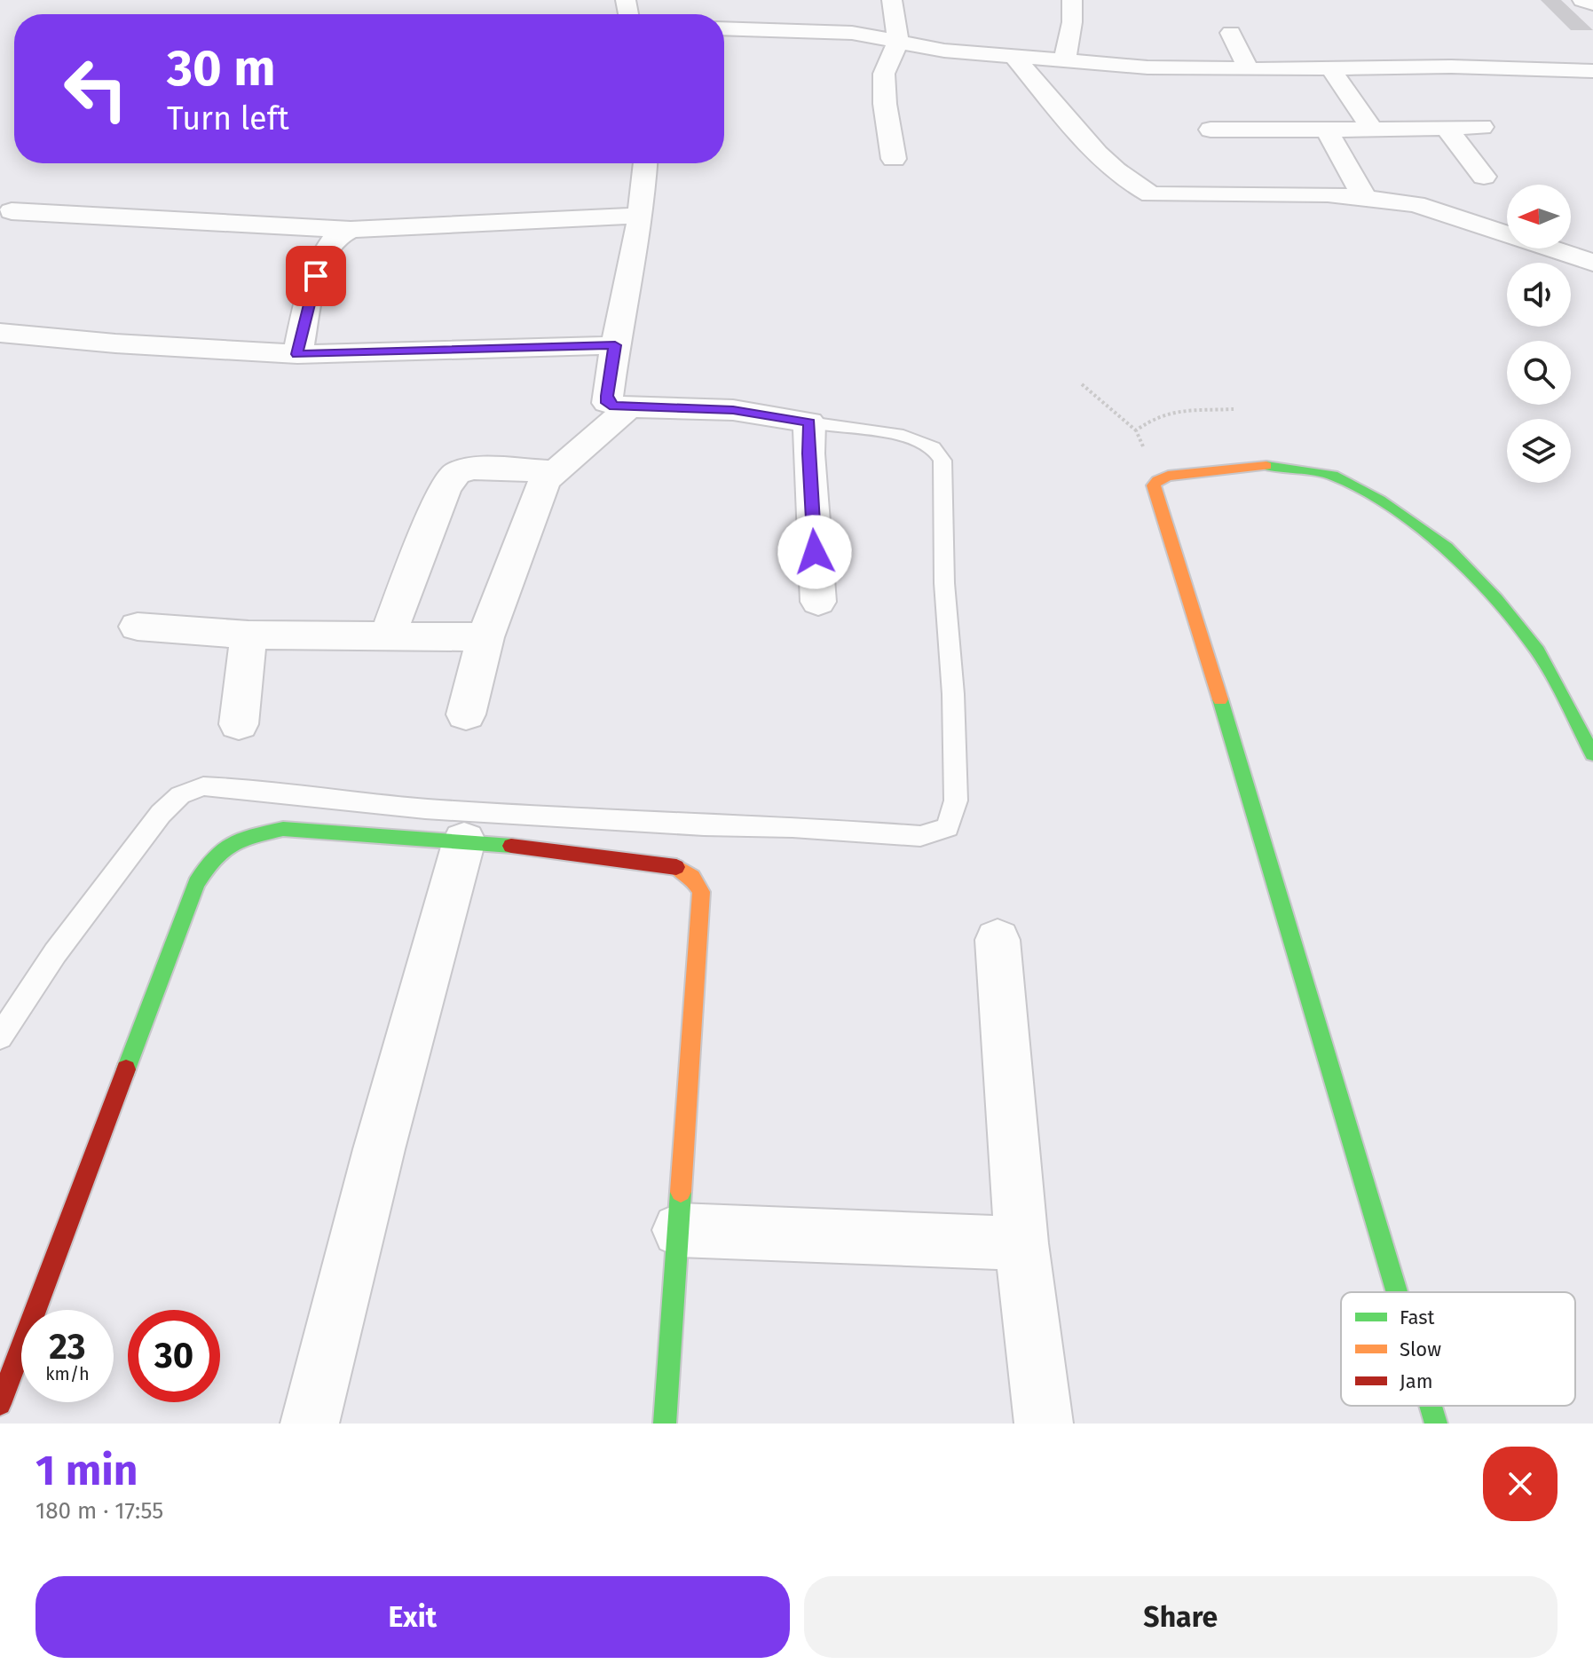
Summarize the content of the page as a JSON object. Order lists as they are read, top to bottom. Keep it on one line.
{"legend":["Fast","Slow","Jam"],"north":"left","page":{"turn":["30 m","Turn left"],"speed":"23 km/h","limit":"30","heading":["1 min","180 m · 17:55"],"buttons":["Exit","Share"]}}
